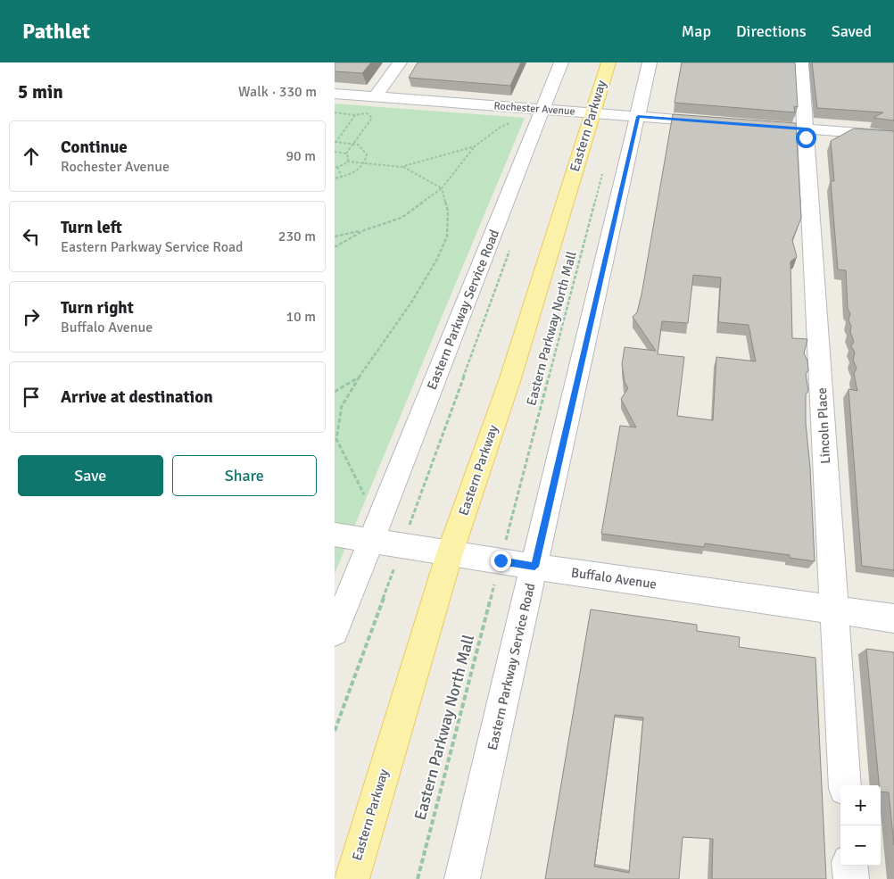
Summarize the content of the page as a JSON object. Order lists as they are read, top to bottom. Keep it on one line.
{"streets":{"main road":["Eastern Parkway"],"street":["Rochester Avenue","Eastern Parkway Service Road","Lincoln Place","Buffalo Avenue"],"path":["Eastern Parkway North Mall"]},"crossings":[["Rochester Avenue","Eastern Parkway"],["Rochester Avenue","Eastern Parkway Service Road"],["Eastern Parkway","Buffalo Avenue"],["Eastern Parkway Service Road","Buffalo Avenue"],["Lincoln Place","Buffalo Avenue"]],"page":{"header":"Pathlet","nav":["Map","Directions","Saved"],"heading":["5 min","Walk · 330 m"],"list":[["Continue","Rochester Avenue","90 m"],["Turn left","Eastern Parkway Service Road","230 m"],["Turn right","Buffalo Avenue","10 m"],"Arrive at destination"],"buttons":["Save","Share"],"map_buttons":["+","−"]}}
